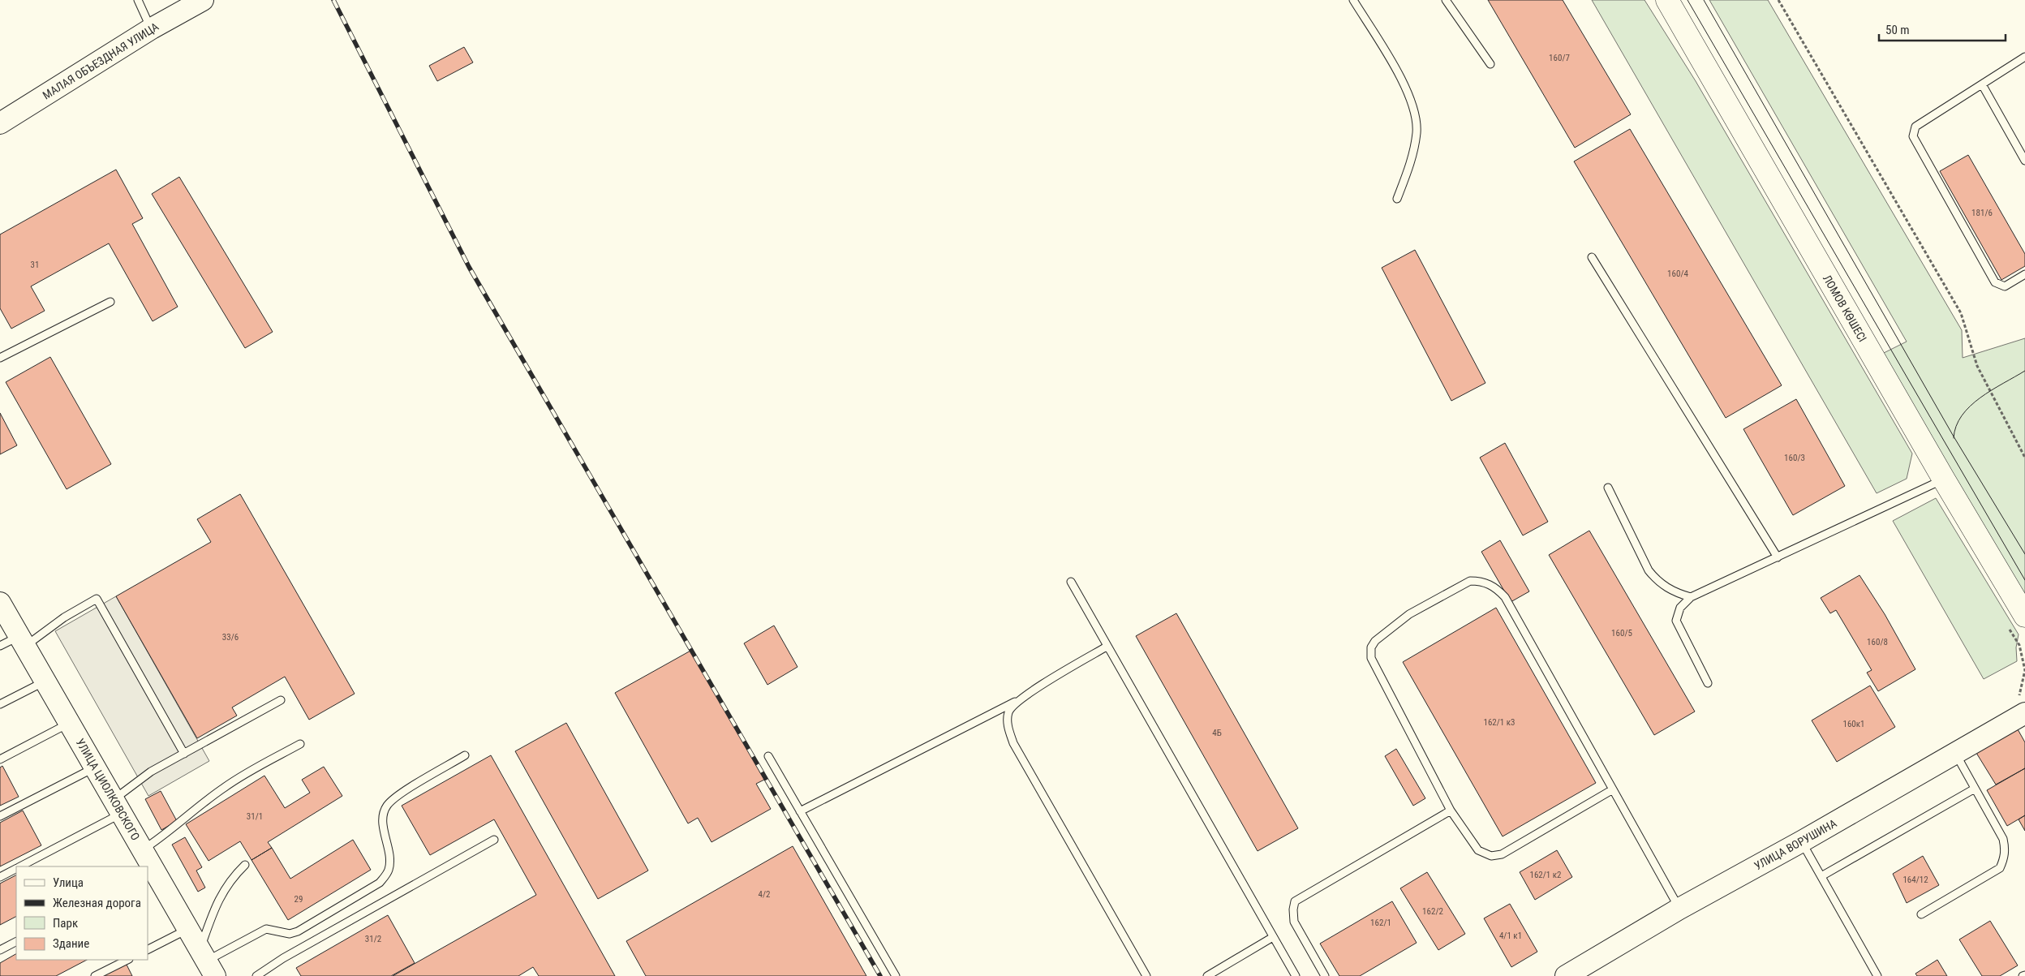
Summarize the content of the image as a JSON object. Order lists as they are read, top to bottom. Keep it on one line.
{"streets":{"main road":["ЛОМОВ КӨШЕСІ"],"street":["МАЛАЯ ОБЪЕЗДНАЯ УЛИЦА","УЛИЦА ЦИОЛКОВСКОГО","УЛИЦА ВОРУШИНА"]},"house_numbers":["160/7","181/6","31","160/4","160/3","160/5","33/6","160/8","162/1 к3","160к1","4Б","31/1","162/1 к2","164/12","4/2","29","162/2","162/1","4/1 к1","31/2"],"legend":["Улица","Железная дорога","Парк","Здание"],"scale_bar":"50 m"}
